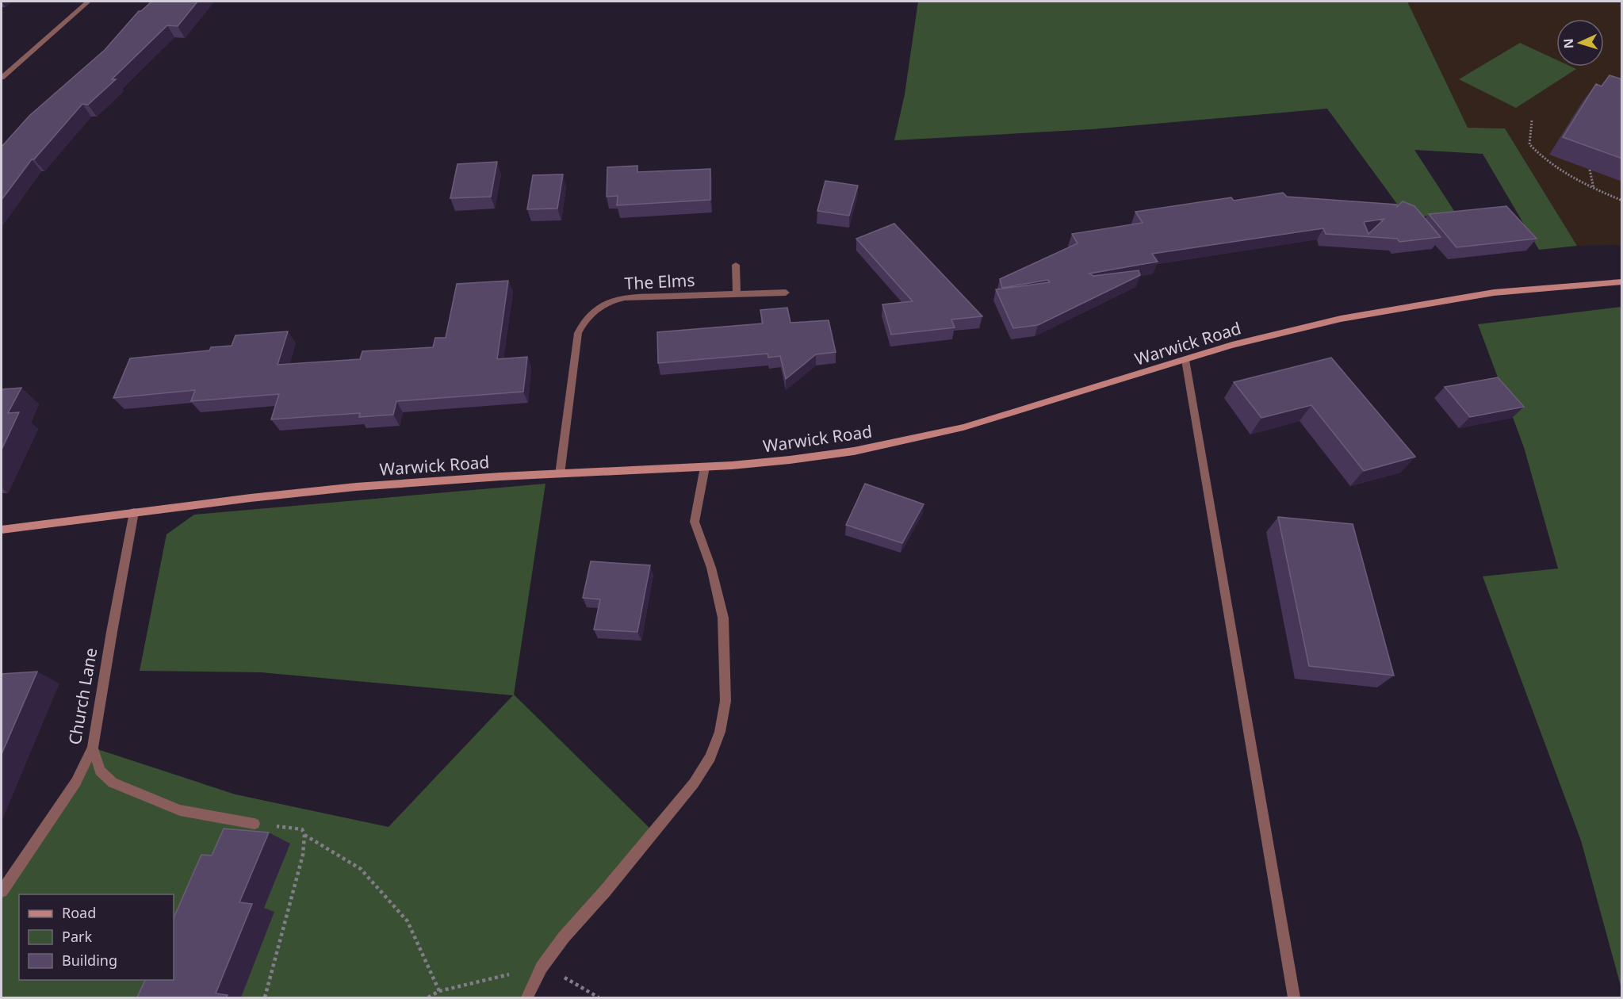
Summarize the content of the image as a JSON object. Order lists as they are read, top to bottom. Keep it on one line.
{"streets":{"street":["The Elms","Warwick Road","Church Lane"]},"crossings":[["The Elms","Warwick Road"],["Warwick Road","Church Lane"]],"legend":["Road","Park","Building"],"north":"left"}
